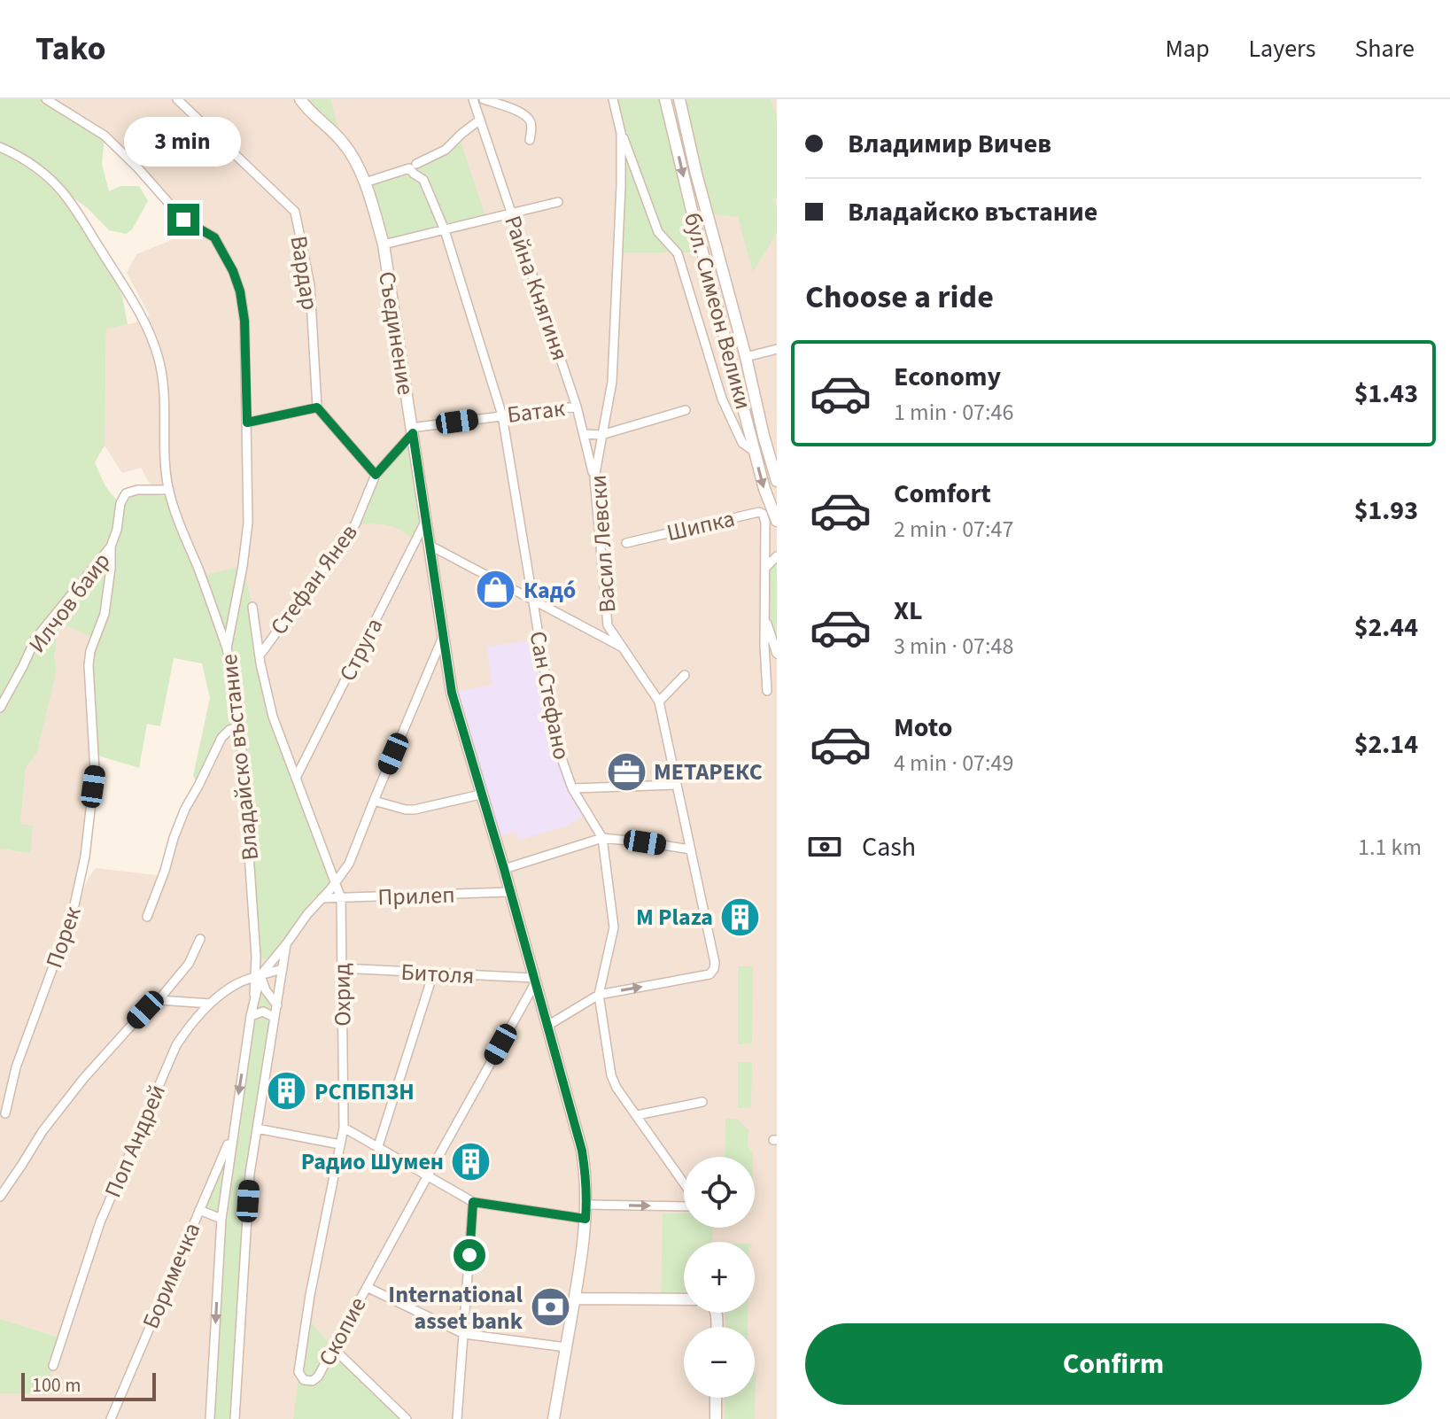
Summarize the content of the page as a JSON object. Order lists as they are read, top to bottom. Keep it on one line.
{"streets":{"street":["Вардар","Райна Княгиня","бул. Симеон Велики","Съединение","Батак","Шипка","Васил Левски","Стефан Янев","Илчов баир","Струга","Сан Стефано","Владайско въстание","Прилеп","Порек","Битоля","Охрид","Поп Андрей","Боримечка","Скопие"]},"crossings":[["Райна Княгиня","Батак"],["Райна Княгиня","Васил Левски"],["Съединение","Батак"],["Съединение","Стефан Янев"],["Съединение","Струга"],["Съединение","Сан Стефано"],["Съединение","Прилеп"],["Съединение","Битоля"],["Съединение","Скопие"],["Батак","Стефан Янев"],["Батак","Сан Стефано"],["Васил Левски","Сан Стефано"],["Стефан Янев","Охрид"],["Илчов баир","Порек"],["Струга","Охрид"],["Владайско въстание","Поп Андрей"],["Владайско въстание","Боримечка"],["Прилеп","Охрид"],["Битоля","Охрид"],["Битоля","Скопие"],["Охрид","Скопие"]],"places":{"shop":["Кадó"],"office":["МЕТАРЕКС"],"building":["M Plaza","РСПБПЗН","Радио Шумен"],"bank":["International asset bank"]},"scale_bar":"100 m","page":{"header":"Tako","nav":["Map","Layers","Share"],"banner":["Владимир Вичев","Владайско въстание"],"bubble":"3 min","heading":"Choose a ride","list":[{"name":"Economy","note":"1 min · 07:46","value":"$1.43"},{"name":"Comfort","note":"2 min · 07:47","value":"$1.93"},{"name":"XL","note":"3 min · 07:48","value":"$2.44"},{"name":"Moto","note":"4 min · 07:49","value":"$2.14"}],"pay":["Cash","1.1 km"],"map_buttons":["+","−"],"buttons":"Confirm","scale":"100 m"}}
